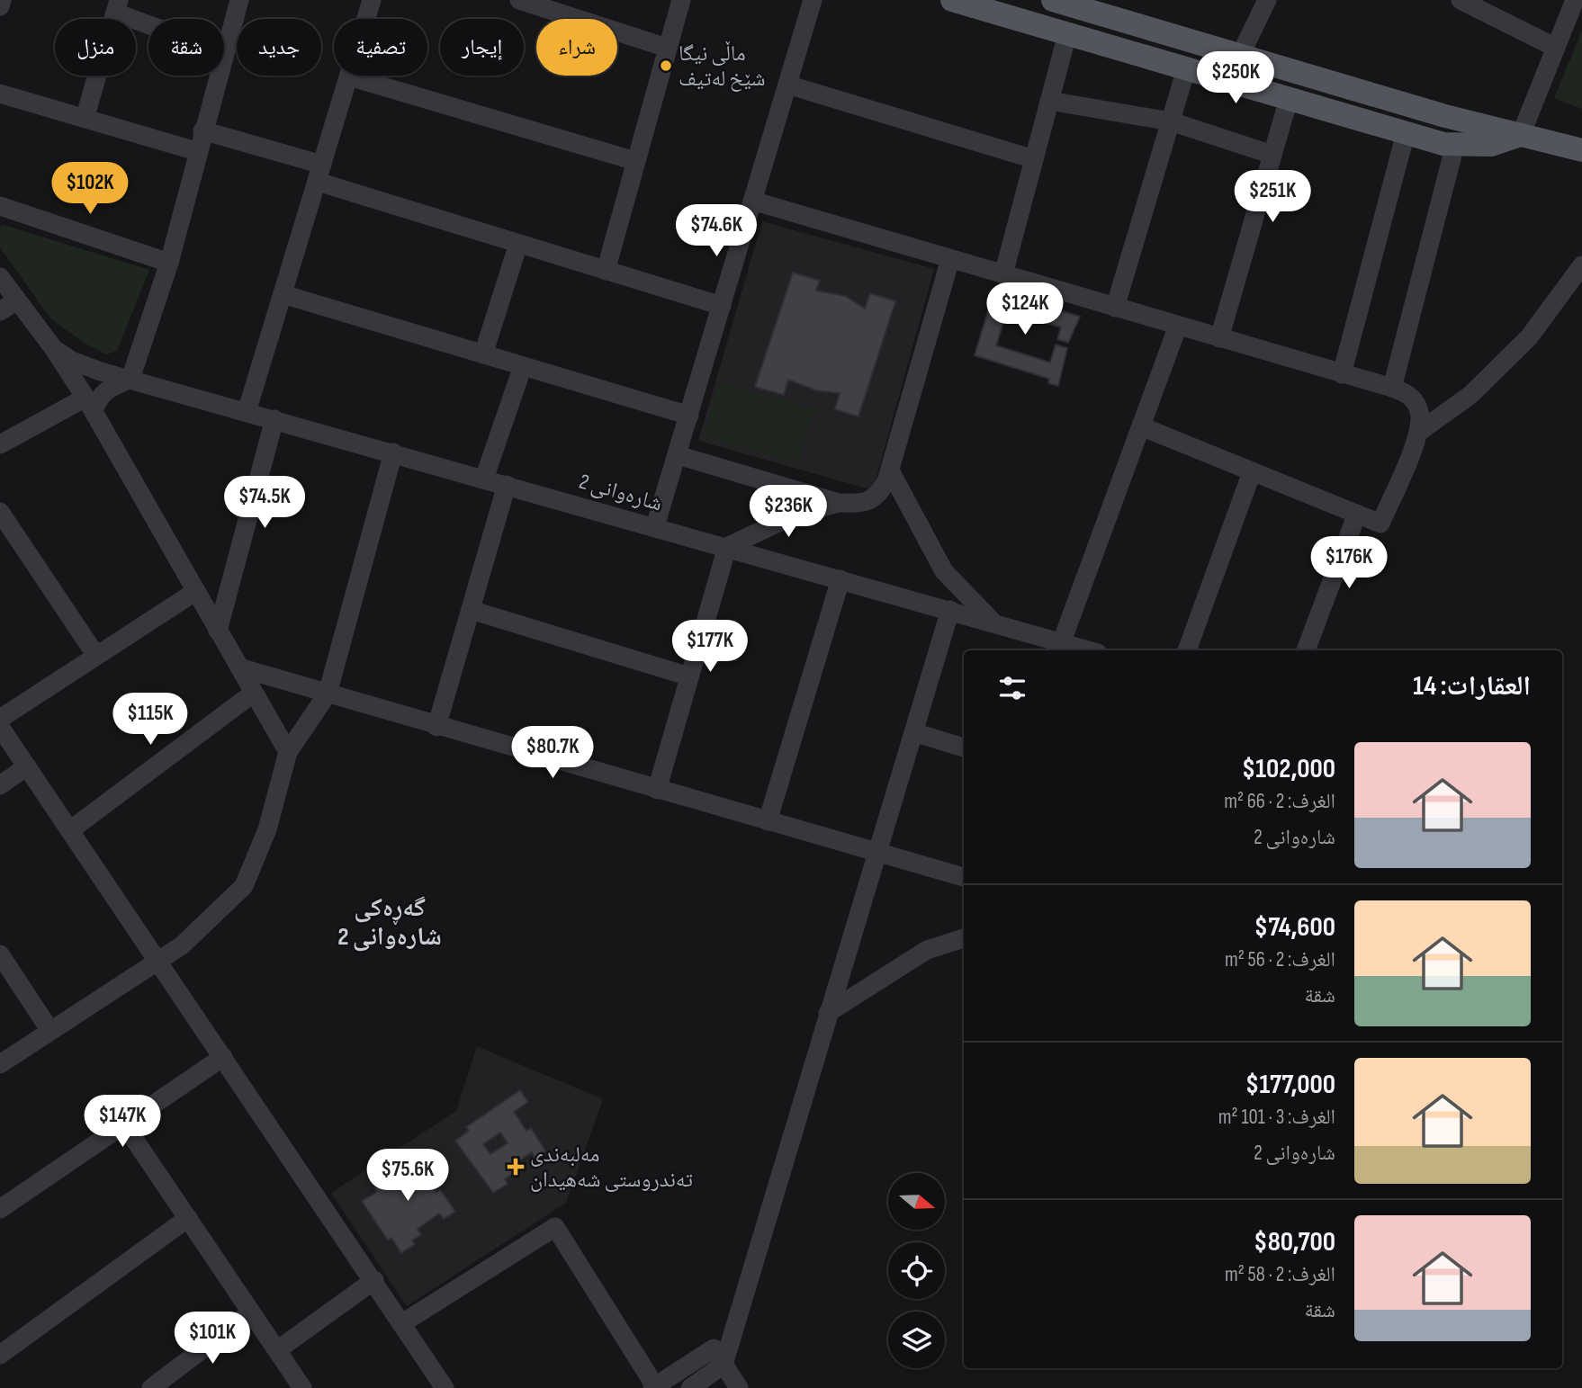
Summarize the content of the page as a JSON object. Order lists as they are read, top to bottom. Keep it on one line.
{"streets":{"street":["شارەوانی 2"]},"districts":["گەڕەکی شارەوانی 2"],"places":{"other":["ماڵی نیگا شێخ لەتیف"],"health":["مەلبەندی تەندروستی شەهیدان"]},"north":"right","page":{"chip":["شراء","إيجار","تصفية","جديد","شقة","منزل"],"price":["$250K","$102K","$251K","$74.6K","$124K","$74.5K","$236K","$176K","$177K","$115K","$80.7K","$147K","$75.6K","$101K"],"heading":"العقارات: 14","list":[{"name":"$102,000","note":"الغرف: 2 · 66 m² · شارەوانی 2"},{"name":"$74,600","note":"الغرف: 2 · 56 m² · شقة"},{"name":"$177,000","note":"الغرف: 3 · 101 m² · شارەوانی 2"},{"name":"$80,700","note":"الغرف: 2 · 58 m² · شقة"}]}}
